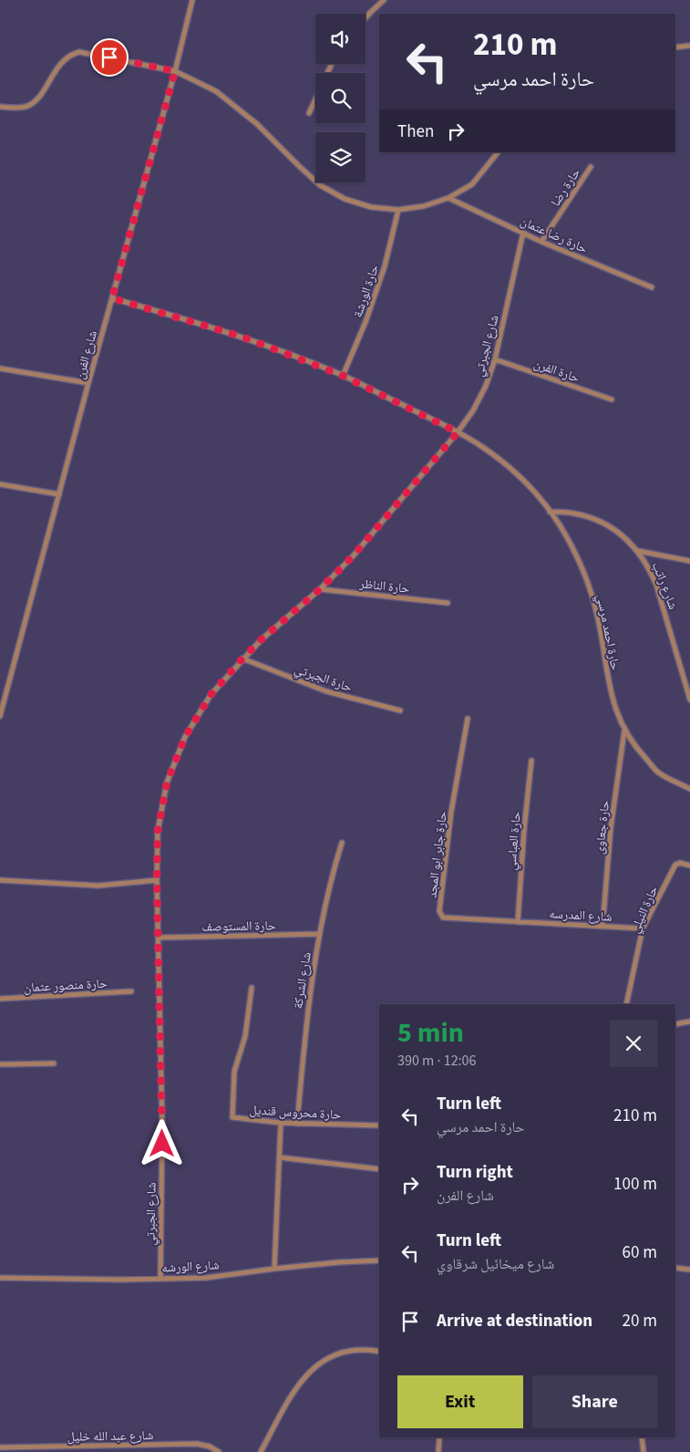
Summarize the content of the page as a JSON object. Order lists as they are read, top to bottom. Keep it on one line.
{"streets":{"street":["حارة رضا","حارة رضا عتمان","حارة الورشة","شارع الجبرتي","شارع الفرن","حارة الفرن","حارة الناظر","شارع راتب","حارة احمد مرسي","حارة الجبرتي","حارة جعاوى","حارة العباسي","حارة جابر ابو المجد","حارة النيلي","شارع المدرسه","حارة المستوصف","شارع الشركة","حارة منصور عثمان","حارة محروس قنديل","شارع الورشه","شارع عبد الله خليل"]},"crossings":[["حارة رضا","حارة رضا عتمان"],["حارة رضا عتمان","شارع الجبرتي"],["حارة الورشة","حارة احمد مرسي"],["شارع الجبرتي","حارة الفرن"],["شارع الجبرتي","حارة الناظر"],["شارع الجبرتي","حارة احمد مرسي"],["شارع الجبرتي","حارة الجبرتي"],["شارع الجبرتي","حارة المستوصف"],["شارع الجبرتي","شارع الورشه"],["شارع الفرن","حارة احمد مرسي"],["شارع راتب","حارة احمد مرسي"],["حارة احمد مرسي","حارة جعاوى"],["حارة جعاوى","شارع المدرسه"],["حارة العباسي","حارة جابر ابو المجد"],["حارة العباسي","شارع المدرسه"],["حارة جابر ابو المجد","شارع المدرسه"],["حارة النيلي","شارع المدرسه"],["حارة المستوصف","شارع الشركة"],["شارع الشركة","حارة محروس قنديل"]],"page":{"turn":["210 m","حارة احمد مرسي"],"then":"Then","heading":["5 min","390 m · 12:06"],"list":[{"name":"Turn left","note":"حارة احمد مرسي","value":"210 m"},{"name":"Turn right","note":"شارع الفرن","value":"100 m"},{"name":"Turn left","note":"شارع ميخائيل شرقاوي","value":"60 m"},{"name":"Arrive at destination","value":"20 m"}],"buttons":["Exit","Share"]}}
